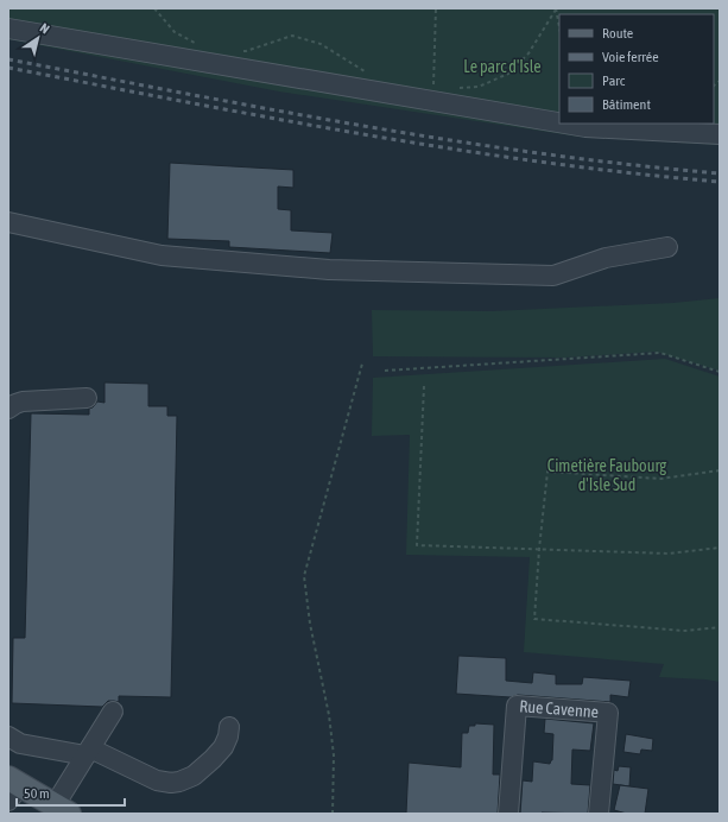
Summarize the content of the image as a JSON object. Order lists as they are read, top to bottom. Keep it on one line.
{"streets":{"street":["Rue Cavenne"]},"parks":["Le parc d'Isle","Cimetière Faubourg d'Isle Sud"],"legend":["Route","Voie ferrée","Parc","Bâtiment"],"scale_bar":"50 m","north":"top right"}
